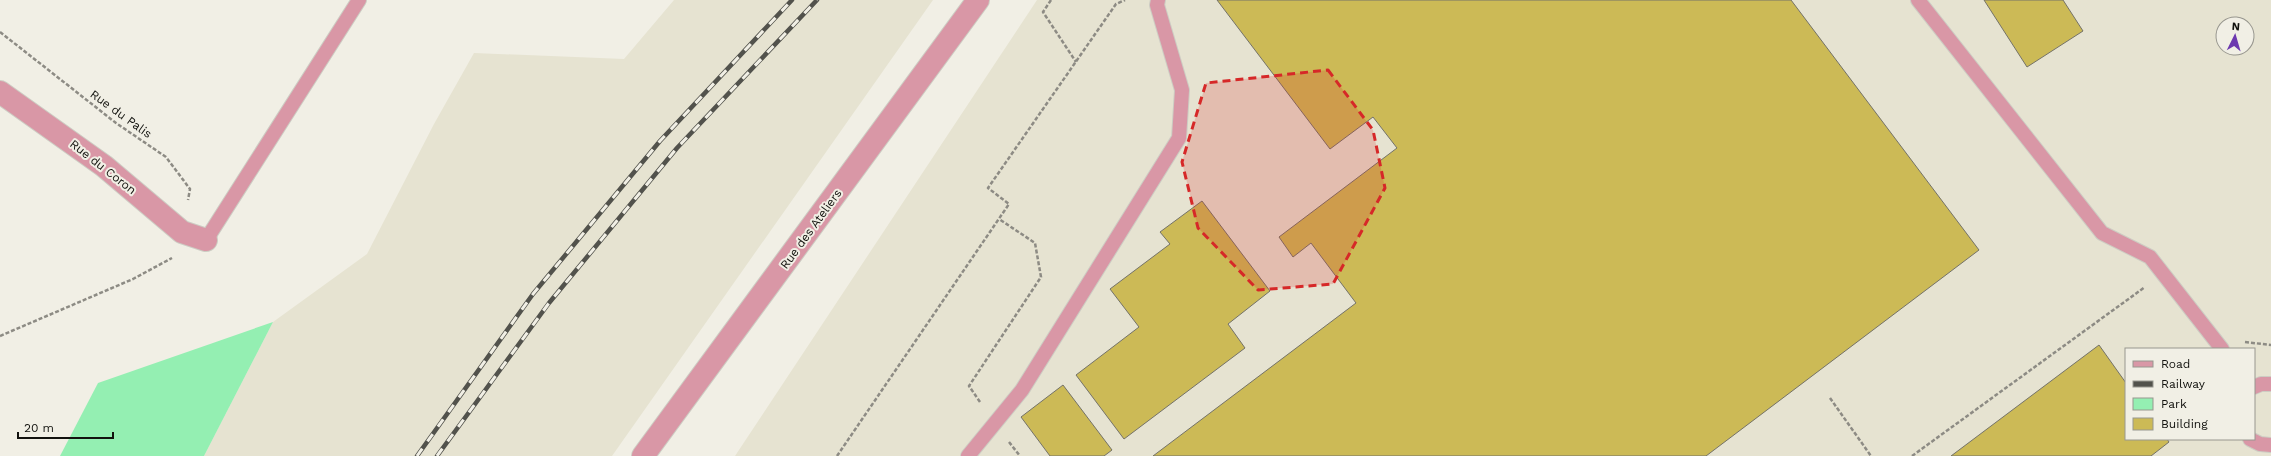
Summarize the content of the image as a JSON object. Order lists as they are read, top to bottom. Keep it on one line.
{"streets":{"street":["Rue du Coron","Rue des Ateliers"],"path":["Rue du Palis"]},"crossings":[["Rue du Palis","Rue du Coron"]],"legend":["Road","Railway","Park","Building"],"scale_bar":"20 m","north":"top"}
